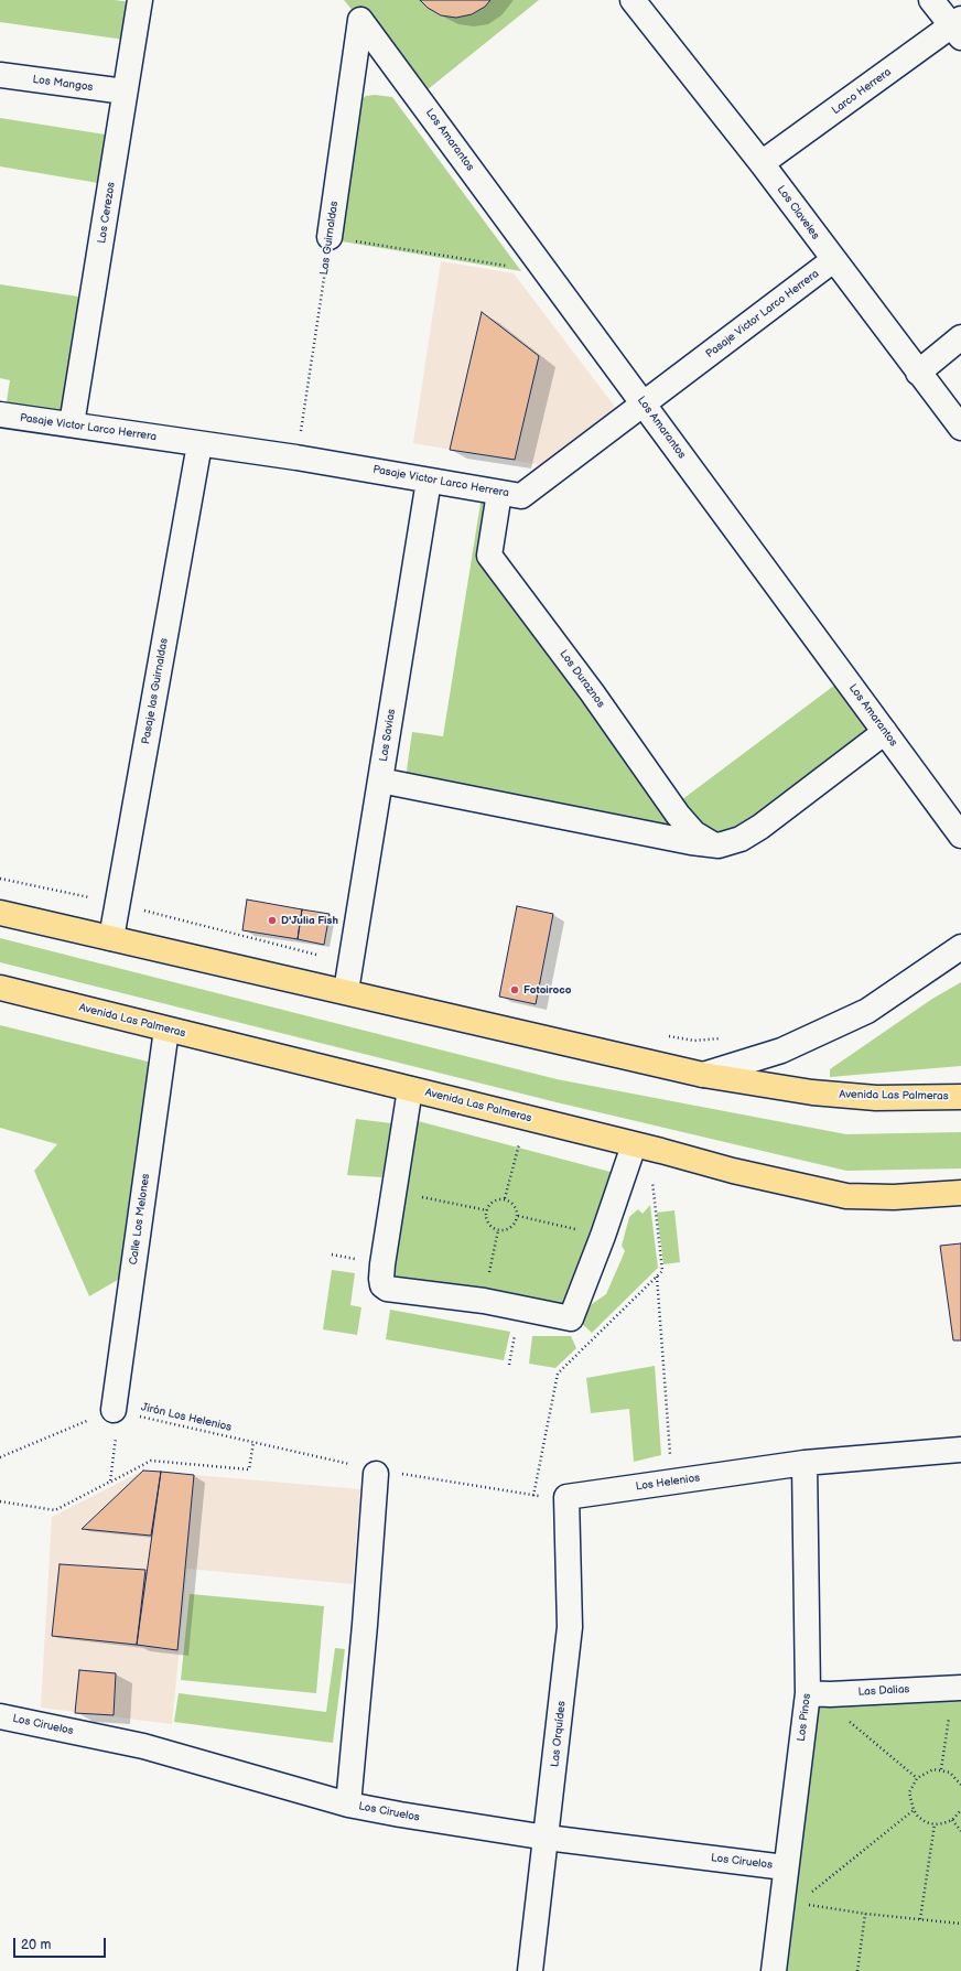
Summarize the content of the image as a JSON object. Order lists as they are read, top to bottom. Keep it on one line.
{"streets":{"main road":["Avenida Las Palmeras"],"street":["Los Mangos","Larco Herrera","Los Amarantos","Los Cerezos","Los Claveles","Las Guirnaldas","Pasaje Victor Larco Herrera","Los Duraznos","Pasaje las Guirnaldas","Las Savias","Calle Los Melones","Los Helenios","Las Dalias","Los Pinos","Los Ciruelos","Las Orquídes"],"path":["Jirón Los Helenios"]},"crossings":[["Los Mangos","Los Cerezos"],["Larco Herrera","Los Claveles"],["Los Amarantos","Las Guirnaldas"],["Los Amarantos","Pasaje Victor Larco Herrera"],["Los Cerezos","Pasaje Victor Larco Herrera"],["Los Claveles","Pasaje Victor Larco Herrera"],["Las Guirnaldas","Pasaje Victor Larco Herrera"],["Pasaje Victor Larco Herrera","Los Duraznos"],["Pasaje Victor Larco Herrera","Pasaje las Guirnaldas"],["Pasaje Victor Larco Herrera","Las Savias"],["Pasaje las Guirnaldas","Avenida Las Palmeras"],["Las Savias","Avenida Las Palmeras"],["Avenida Las Palmeras","Calle Los Melones"],["Calle Los Melones","Jirón Los Helenios"],["Los Helenios","Los Pinos"],["Los Helenios","Las Orquídes"],["Las Dalias","Los Pinos"],["Los Pinos","Los Ciruelos"],["Los Ciruelos","Las Orquídes"]],"places":["D'Julia Fish","Fotoiroco"],"scale_bar":"20 m"}
